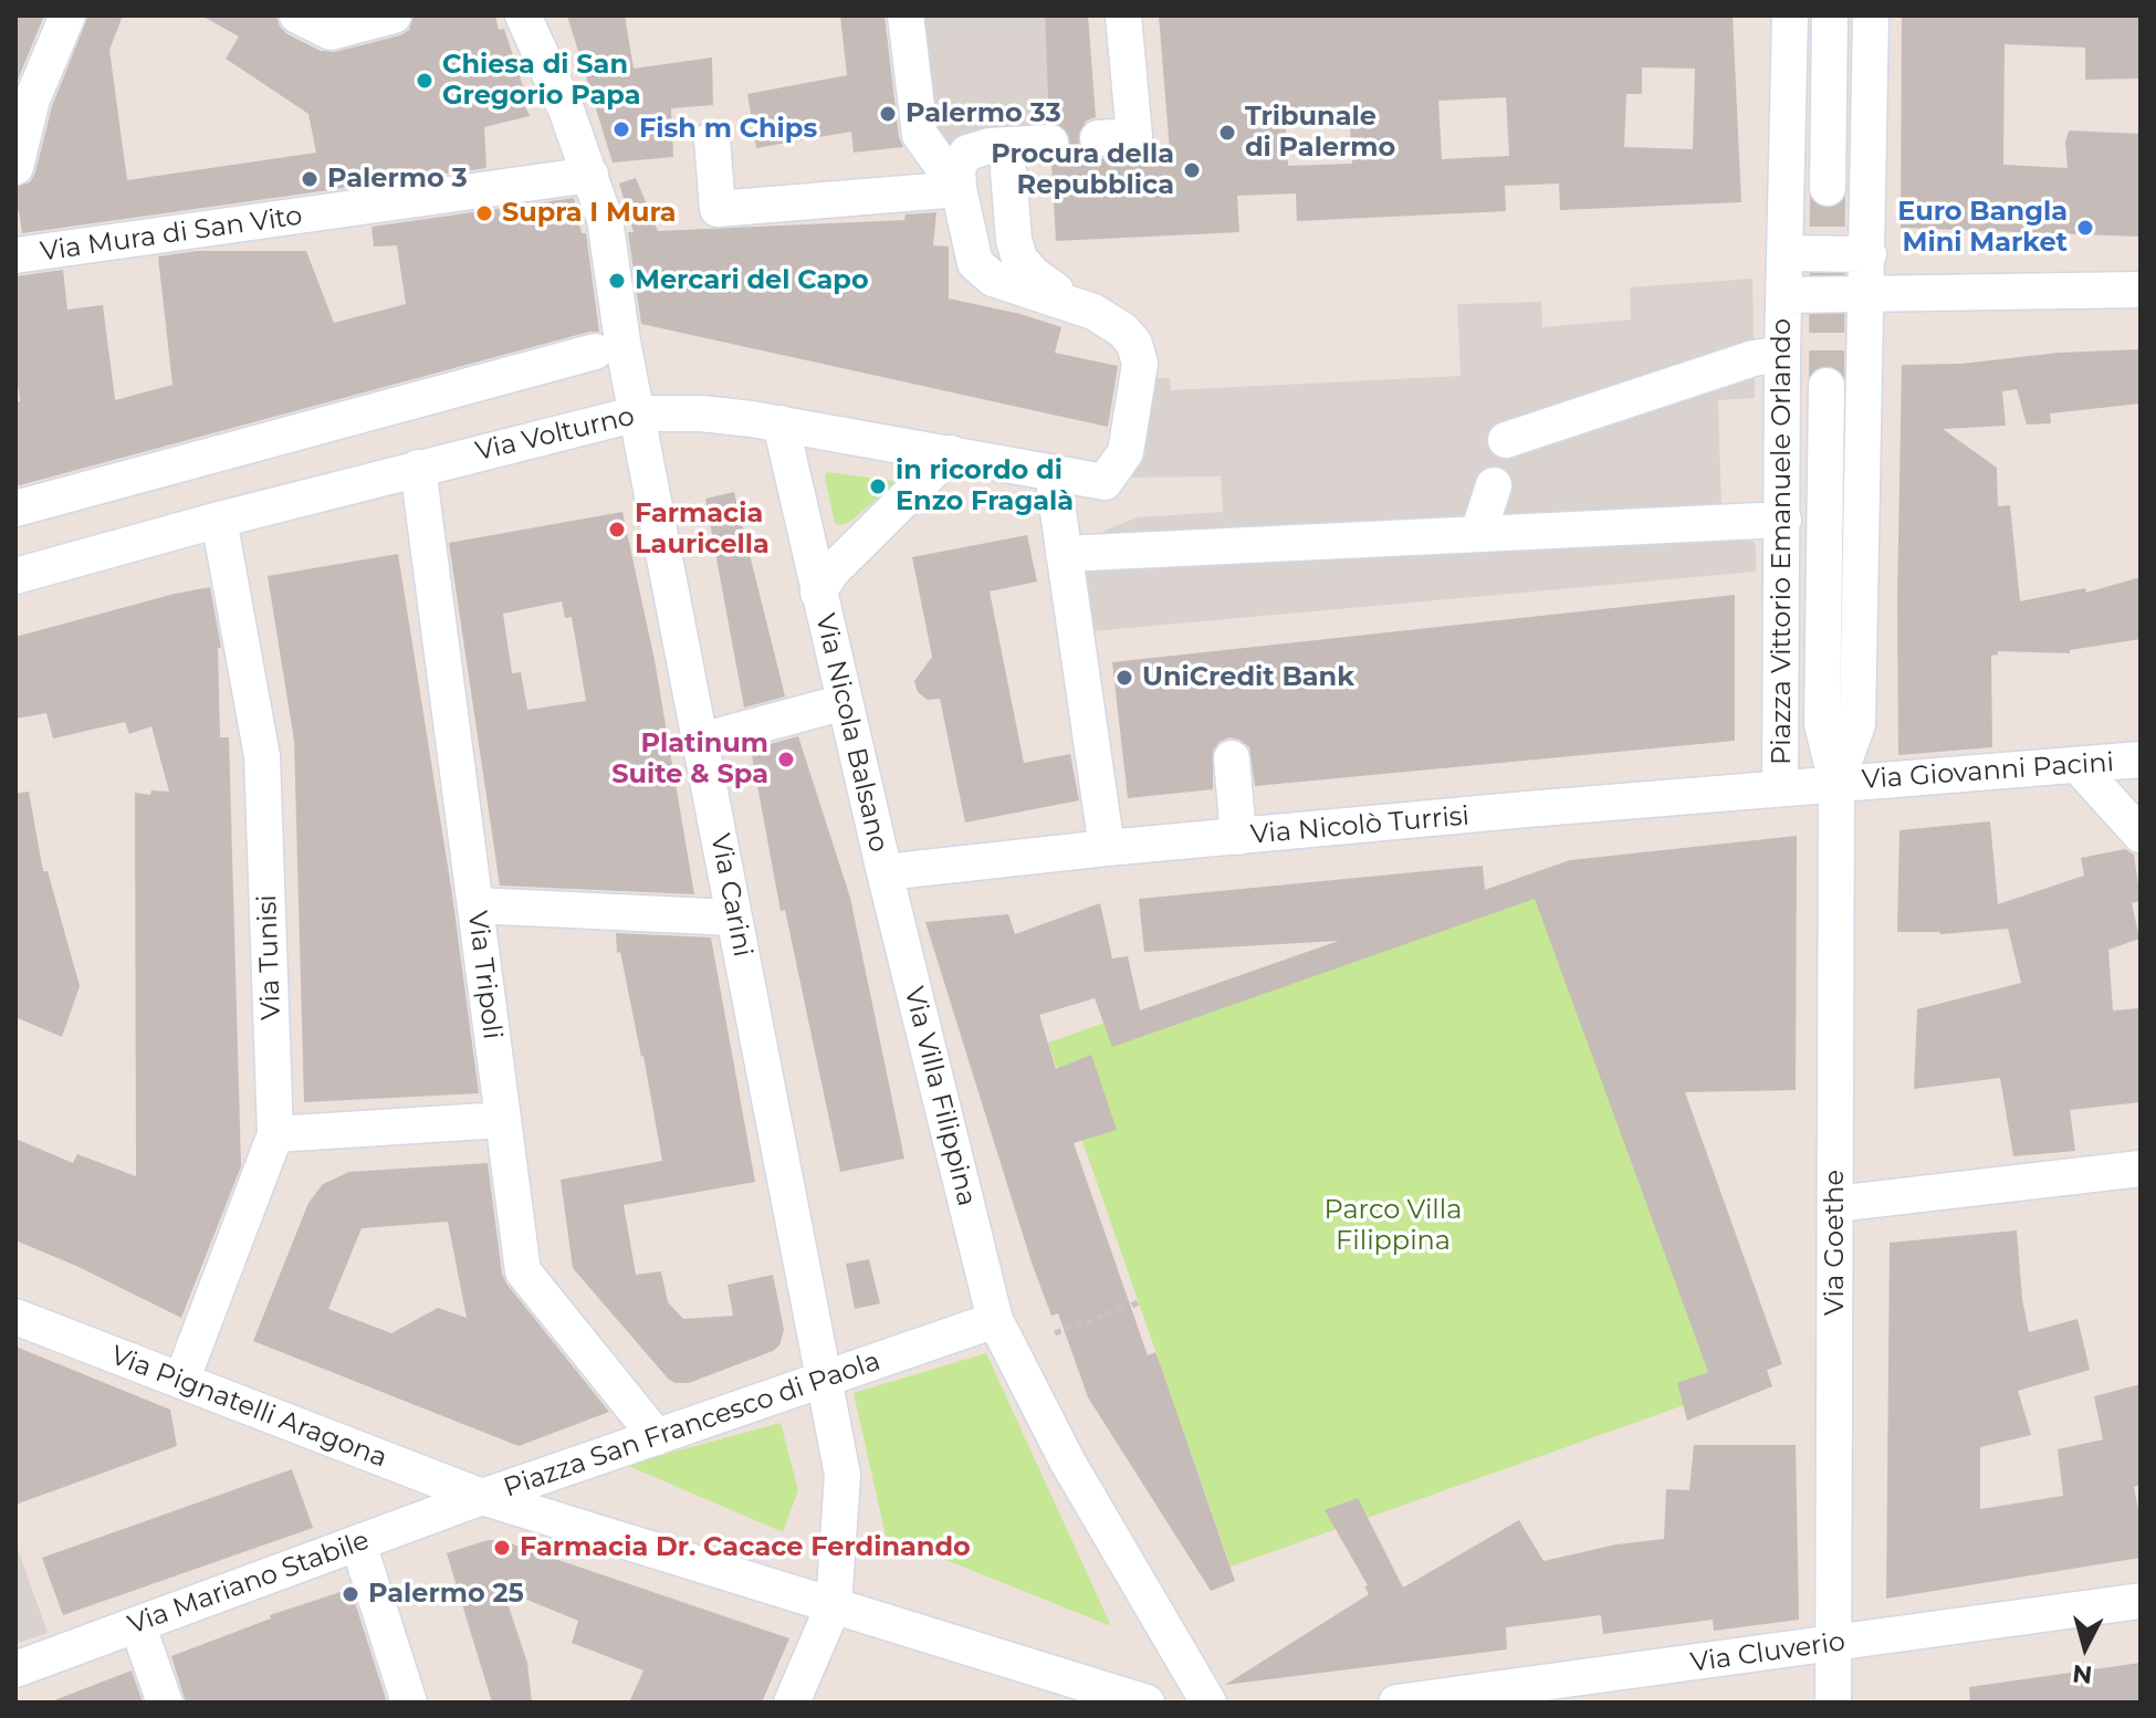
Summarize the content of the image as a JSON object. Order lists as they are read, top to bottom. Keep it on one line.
{"streets":{"street":["Via Mura di San Vito","Via Volturno","Piazza Vittorio Emanuele Orlando","Via Nicola Balsano","Via Giovanni Pacini","Via Nicolò Turrisi","Via Carini","Via Tunisi","Via Tripoli","Via Villa Filippina","Via Goethe","Via Pignatelli Aragona","Piazza San Francesco di Paola","Via Mariano Stabile","Via Cluverio"]},"crossings":[["Via Mura di San Vito","Via Carini"],["Via Volturno","Via Nicola Balsano"],["Via Volturno","Via Carini"],["Via Volturno","Via Tunisi"],["Via Volturno","Via Tripoli"],["Piazza Vittorio Emanuele Orlando","Via Giovanni Pacini"],["Piazza Vittorio Emanuele Orlando","Via Nicolò Turrisi"],["Piazza Vittorio Emanuele Orlando","Via Goethe"],["Via Nicola Balsano","Via Nicolò Turrisi"],["Via Nicola Balsano","Via Villa Filippina"],["Via Giovanni Pacini","Via Nicolò Turrisi"],["Via Giovanni Pacini","Via Goethe"],["Via Nicolò Turrisi","Via Villa Filippina"],["Via Nicolò Turrisi","Via Goethe"],["Via Carini","Piazza San Francesco di Paola"],["Via Tunisi","Via Pignatelli Aragona"],["Via Tripoli","Piazza San Francesco di Paola"],["Via Villa Filippina","Piazza San Francesco di Paola"],["Via Goethe","Via Cluverio"],["Via Pignatelli Aragona","Piazza San Francesco di Paola"],["Via Pignatelli Aragona","Via Mariano Stabile"],["Piazza San Francesco di Paola","Via Mariano Stabile"]],"parks":["Parco Villa Filippina"],"places":["Chiesa di San Gregorio Papa","Palermo 33","Fish m Chips","Tribunale di Palermo","Procura della Repubblica","Palermo 3","Supra I Mura","Euro Bangla Mini Market","Mercari del Capo","in ricordo di Enzo Fragalà","Farmacia Lauricella","UniCredit Bank","Platinum Suite & Spa","Farmacia Dr. Cacace Ferdinando","Palermo 25"],"north":"bottom"}
